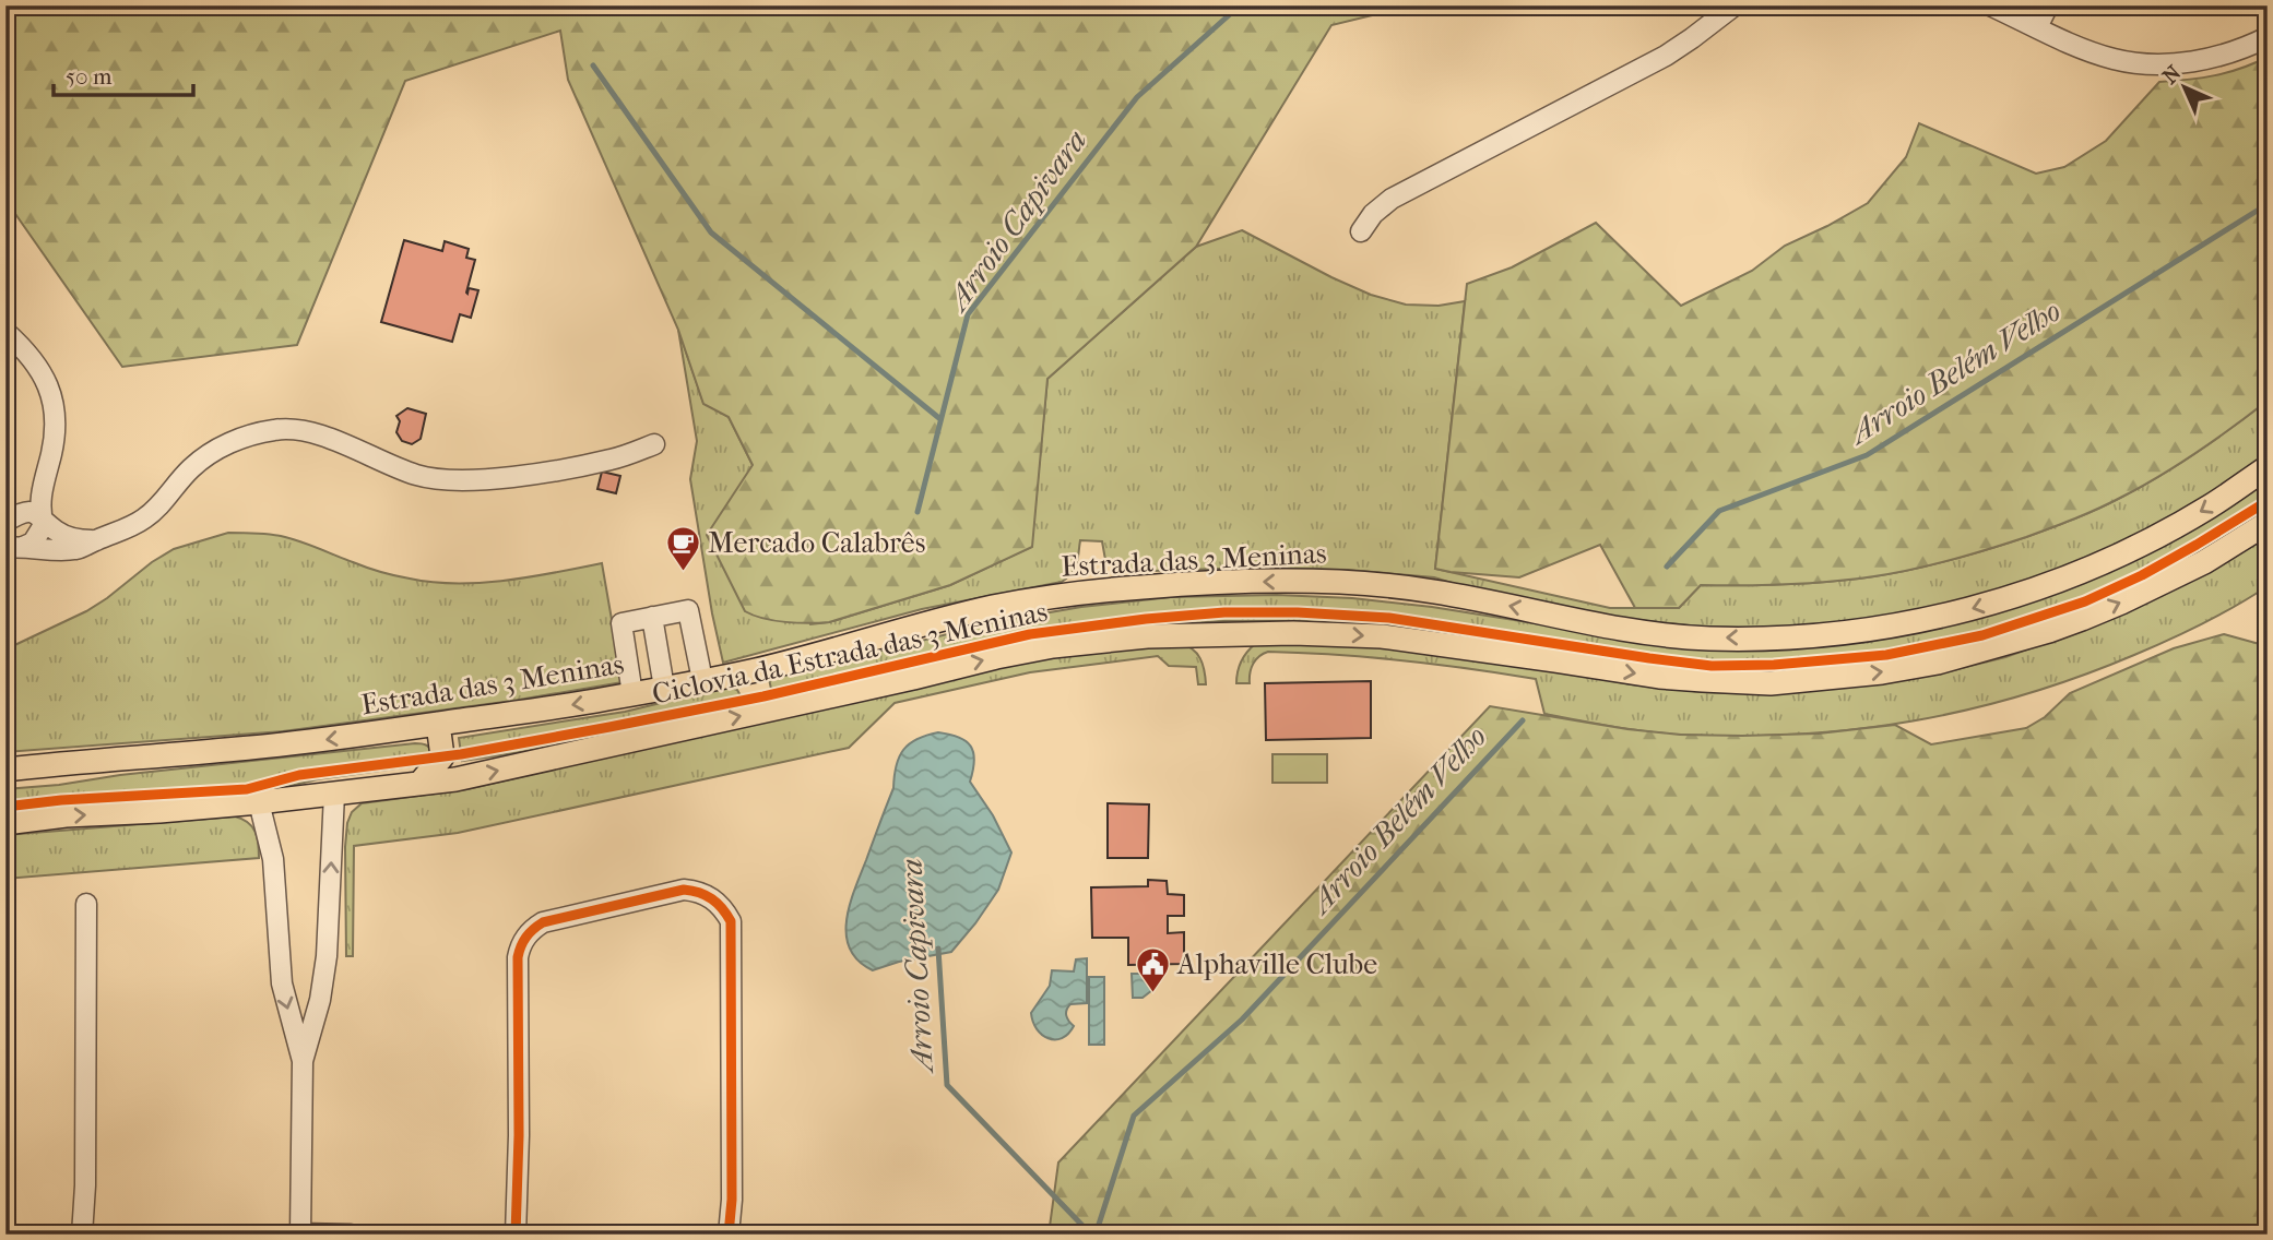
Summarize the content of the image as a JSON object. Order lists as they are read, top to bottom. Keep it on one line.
{"streets":{"main road":["Estrada das 3 Meninas"],"cycle path":["Ciclovia da Estrada das 3 Meninas"]},"water":["Arroio Capivara","Arroio Belém Velho"],"places":{"cafe":["Mercado Calabrês"],"public building":["Alphaville Clube"]},"scale_bar":"50 m","north":"top left"}
